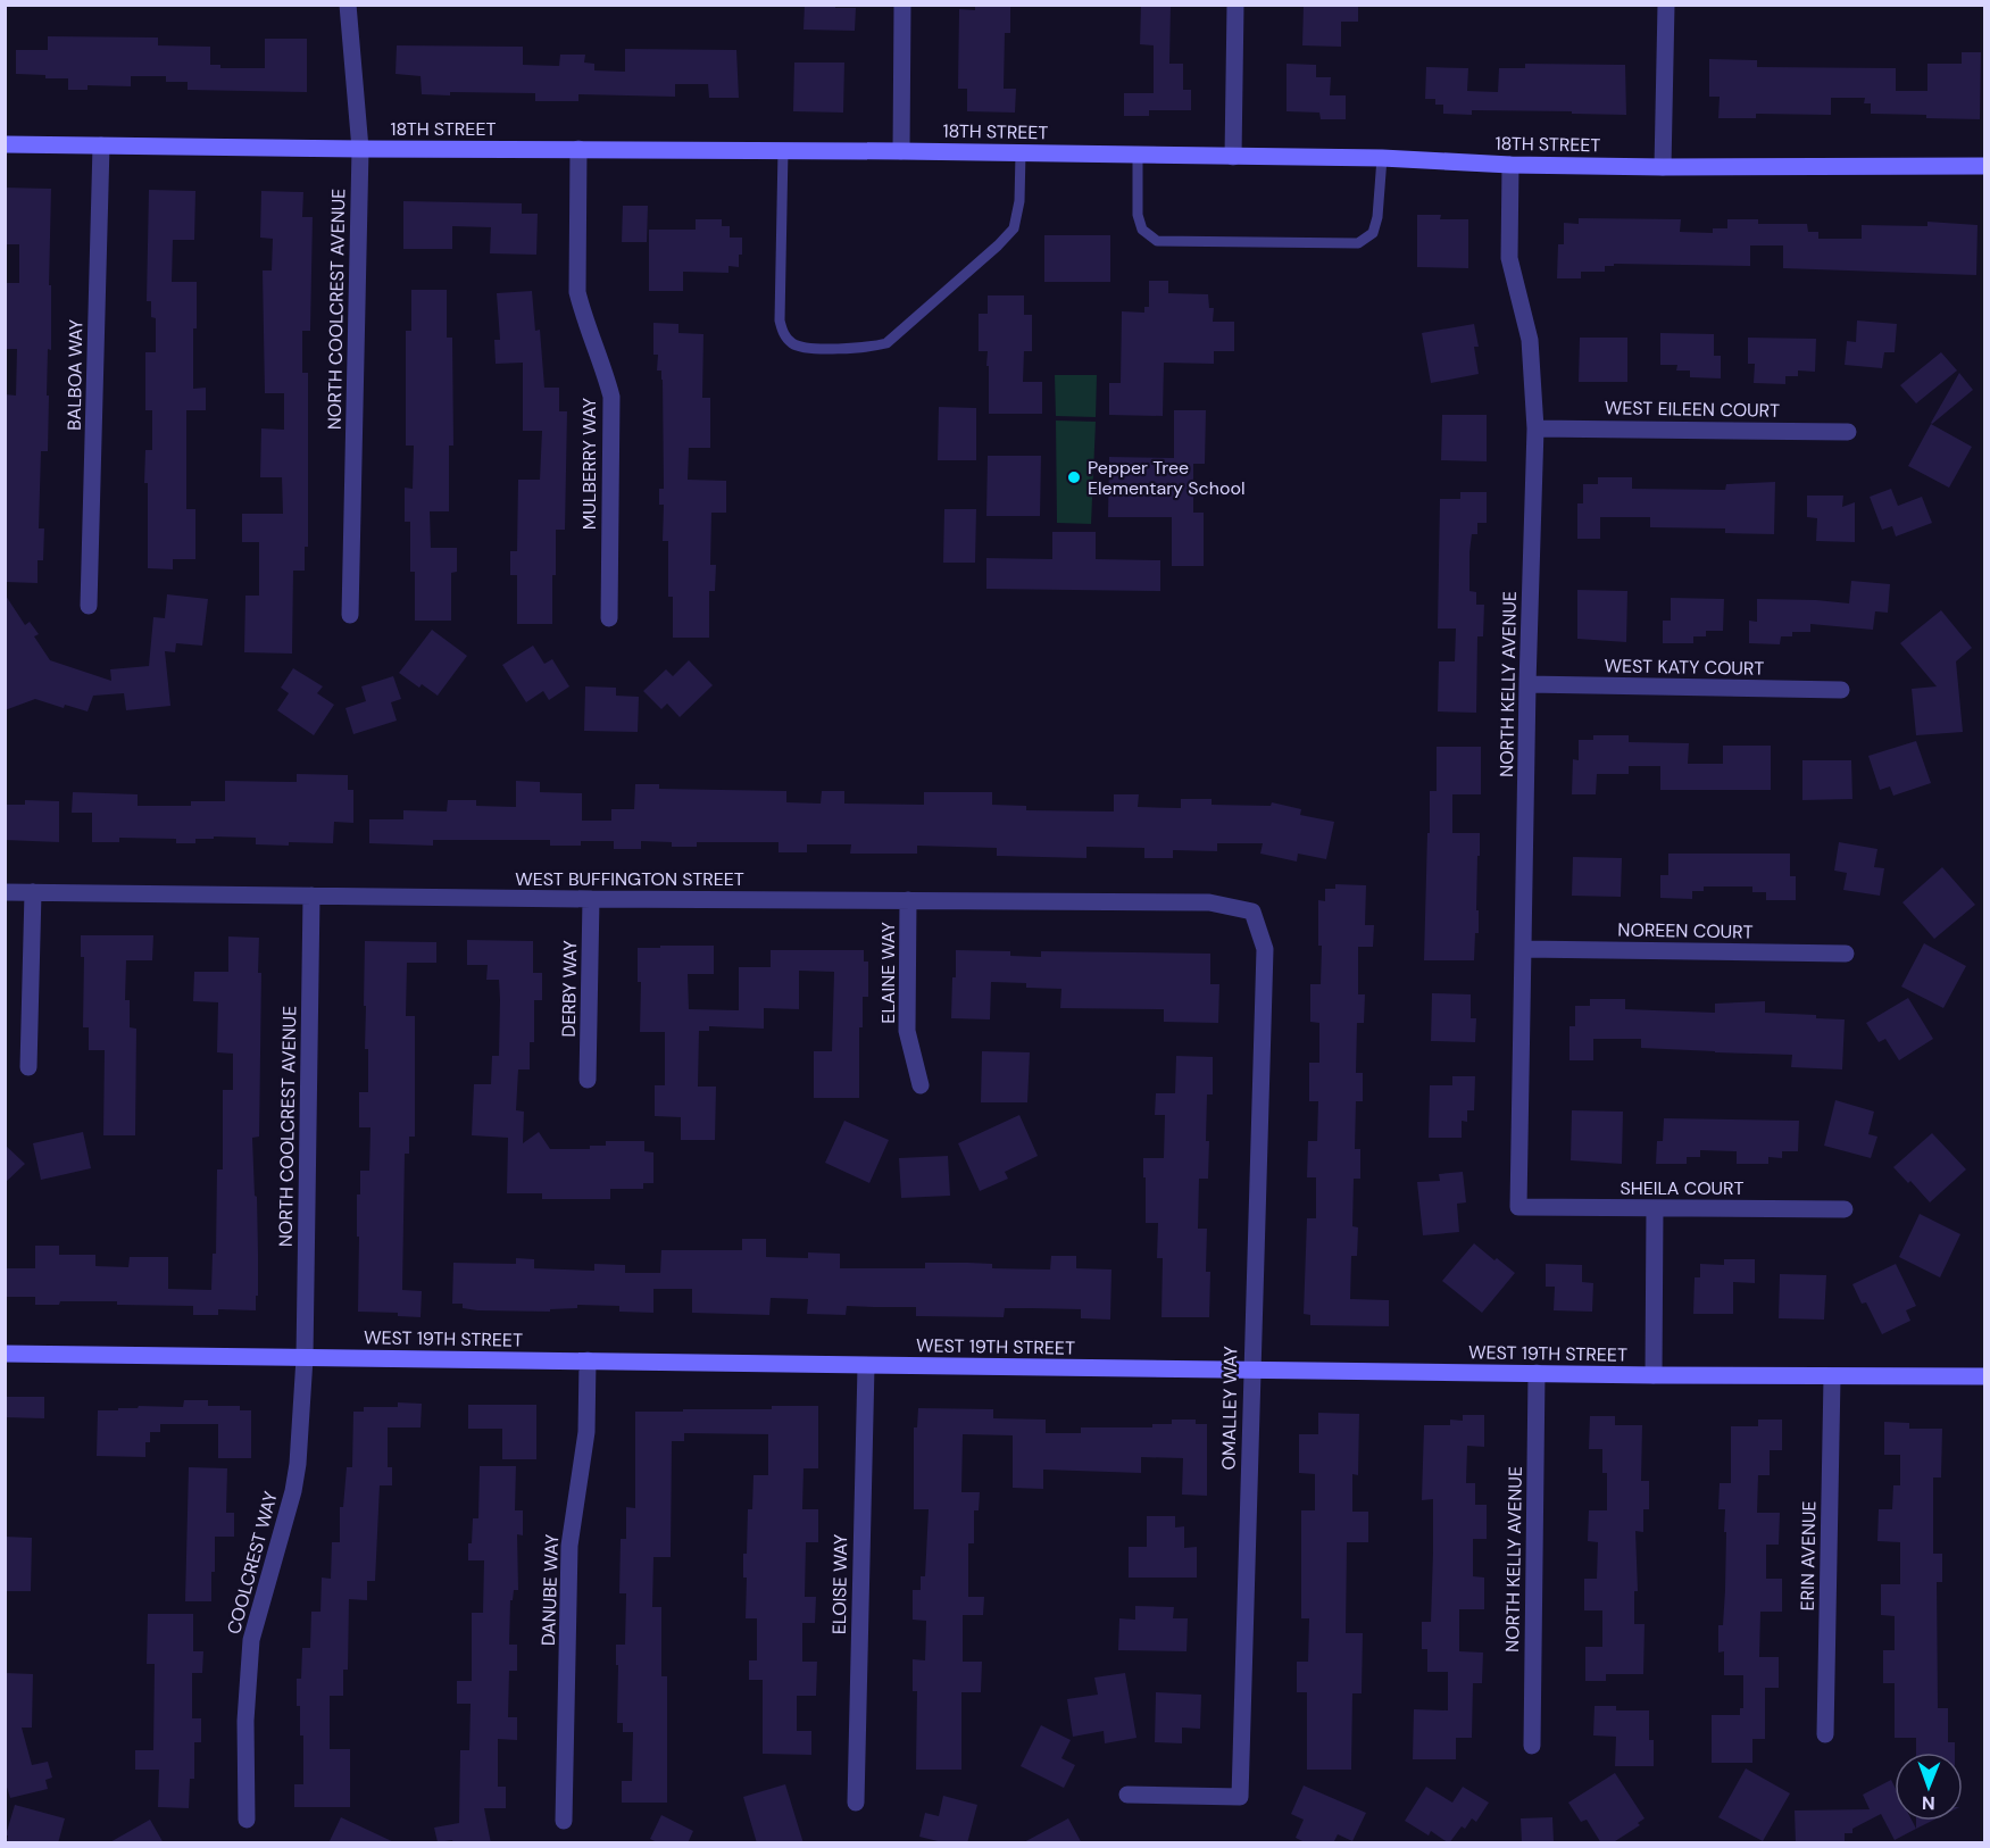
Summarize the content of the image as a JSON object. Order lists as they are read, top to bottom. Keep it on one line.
{"streets":{"main road":["18TH STREET","WEST 19TH STREET"],"street":["NORTH COOLCREST AVENUE","BALBOA WAY","WEST EILEEN COURT","MULBERRY WAY","WEST KATY COURT","NORTH KELLY AVENUE","WEST BUFFINGTON STREET","NOREEN COURT","ELAINE WAY","DERBY WAY","SHEILA COURT","OMALLEY WAY","ERIN AVENUE","COOLCREST WAY","ELOISE WAY","DANUBE WAY"]},"crossings":[["18TH STREET","NORTH COOLCREST AVENUE"],["18TH STREET","BALBOA WAY"],["18TH STREET","MULBERRY WAY"],["18TH STREET","NORTH KELLY AVENUE"],["NORTH COOLCREST AVENUE","WEST BUFFINGTON STREET"],["NORTH COOLCREST AVENUE","WEST 19TH STREET"],["NORTH COOLCREST AVENUE","COOLCREST WAY"],["WEST EILEEN COURT","NORTH KELLY AVENUE"],["WEST KATY COURT","NORTH KELLY AVENUE"],["NORTH KELLY AVENUE","NOREEN COURT"],["NORTH KELLY AVENUE","SHEILA COURT"],["NORTH KELLY AVENUE","WEST 19TH STREET"],["WEST BUFFINGTON STREET","ELAINE WAY"],["WEST BUFFINGTON STREET","DERBY WAY"],["WEST BUFFINGTON STREET","OMALLEY WAY"],["WEST 19TH STREET","OMALLEY WAY"],["WEST 19TH STREET","ERIN AVENUE"],["WEST 19TH STREET","COOLCREST WAY"],["WEST 19TH STREET","ELOISE WAY"],["WEST 19TH STREET","DANUBE WAY"]],"places":["Pepper Tree Elementary School"],"north":"bottom"}
